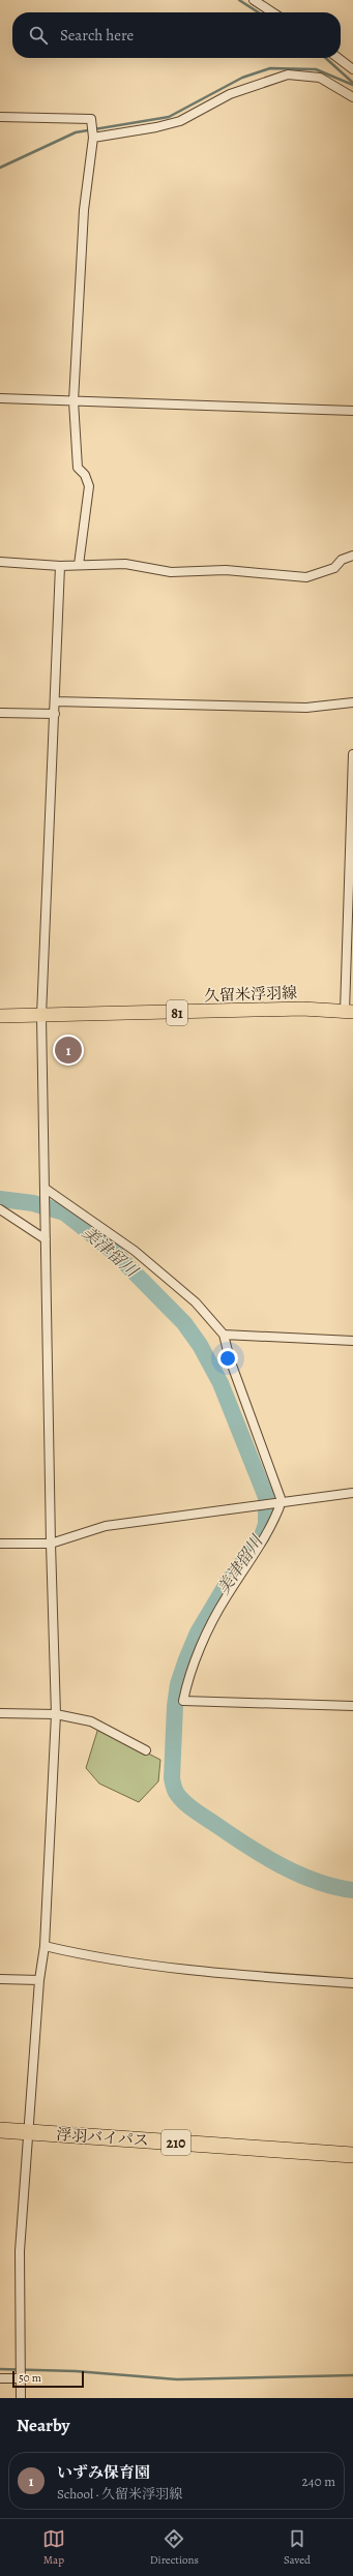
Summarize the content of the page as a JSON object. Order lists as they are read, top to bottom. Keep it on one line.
{"streets":{"highway":["浮羽バイパス","210"],"main road":["久留米浮羽線","81"]},"water":["美津留川"],"scale_bar":"50 m","page":{"search":"Search here","pins":"1","scale":"50 m","heading":"Nearby","list":[{"mark":"1","name":"いずみ保育園","note":"School · 久留米浮羽線","value":"240 m"}],"nav":["Map","Directions","Saved"]}}
